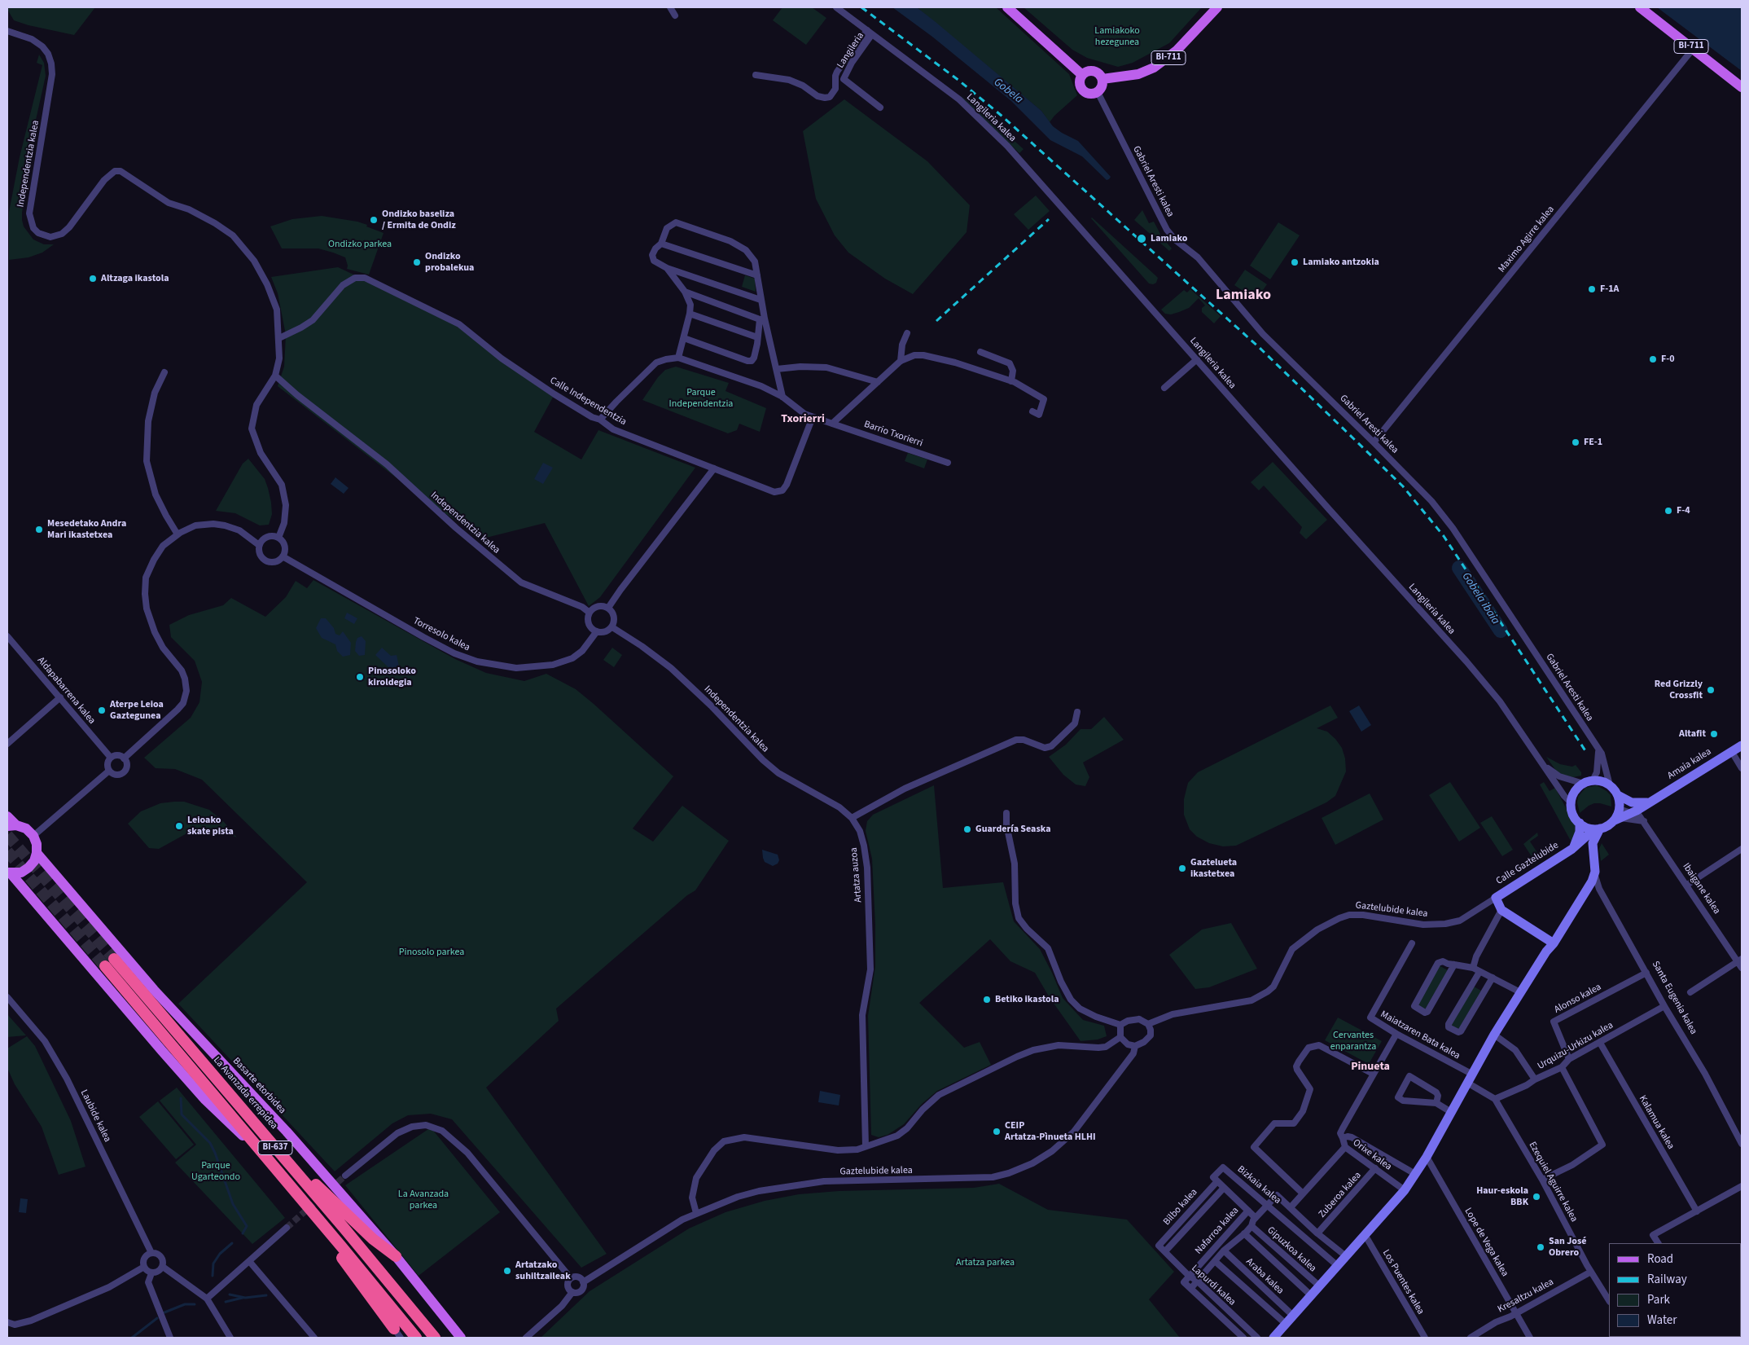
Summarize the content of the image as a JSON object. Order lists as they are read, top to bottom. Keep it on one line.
{"streets":{"highway":["La Avanzada errepidea","BI-637"],"main road":["BI-711","Basarte etorbidea"],"street":["Langileria","Langileria kalea","Independentzia kalea","Gabriel Aresti kalea","Maximo Agirre kalea","Calle Independentzia","Barrio Txorierri","Torresolo kalea","Aldapabarrena kalea","Amaia kalea","Calle Gaztelubide","Artatza auzoa","Ibaigane kalea","Gaztelubide kalea","Santa Eugenia kalea","Alonso kalea","Maiatzaren Bata kalea","Urquizu-Urkizu kalea","Laubide kalea","Kalamua kalea","Orixe kalea","Ezequiel Aguirre kalea","Bizkaia kalea","Zuberoa kalea","Bilbo kalea","Nafarroa kalea","Lope de Vega kalea","Gipuzkoa kalea","Araba kalea","Los Puentes kalea","Lapurdi kalea","Kresaltzu kalea"]},"crossings":[["BI-711","Gabriel Aresti kalea"],["BI-711","Maximo Agirre kalea"],["Langileria","Langileria kalea"],["Langileria kalea","Gabriel Aresti kalea"],["Langileria kalea","Amaia kalea"],["Langileria kalea","Calle Gaztelubide"],["Langileria kalea","Santa Eugenia kalea"],["Independentzia kalea","Calle Independentzia"],["Independentzia kalea","Torresolo kalea"],["Independentzia kalea","Artatza auzoa"],["Gabriel Aresti kalea","Maximo Agirre kalea"],["Gabriel Aresti kalea","Amaia kalea"],["Gabriel Aresti kalea","Calle Gaztelubide"],["Gabriel Aresti kalea","Santa Eugenia kalea"],["Calle Independentzia","Barrio Txorierri"],["Amaia kalea","Calle Gaztelubide"],["Amaia kalea","Ibaigane kalea"],["Amaia kalea","Santa Eugenia kalea"],["Calle Gaztelubide","Gaztelubide kalea"],["Calle Gaztelubide","Santa Eugenia kalea"],["Santa Eugenia kalea","Alonso kalea"],["Santa Eugenia kalea","Urquizu-Urkizu kalea"],["Alonso kalea","Urquizu-Urkizu kalea"],["Maiatzaren Bata kalea","Ezequiel Aguirre kalea"],["Urquizu-Urkizu kalea","Kalamua kalea"],["Urquizu-Urkizu kalea","Ezequiel Aguirre kalea"],["Orixe kalea","Zuberoa kalea"],["Ezequiel Aguirre kalea","Kresaltzu kalea"],["Bizkaia kalea","Zuberoa kalea"],["Bizkaia kalea","Bilbo kalea"],["Bizkaia kalea","Nafarroa kalea"],["Bilbo kalea","Lapurdi kalea"],["Nafarroa kalea","Gipuzkoa kalea"],["Nafarroa kalea","Araba kalea"],["Nafarroa kalea","Lapurdi kalea"],["Lope de Vega kalea","Kresaltzu kalea"]],"districts":["Lamiako","Txorierri","Pinueta"],"water":["Gobela","Gobela ibaia"],"parks":["Lamiakoko hezegunea","Ondizko parkea","Parque Independentzia","Pinosolo parkea","Cervantes enparantza","Parque Ugarteondo","La Avanzada parkea","Artatza parkea"],"places":["Ondizko baseliza / Ermita de Ondiz","Lamiako","Ondizko probalekua","Lamiako antzokia","Altzaga ikastola","F-1A","F-0","FE-1","F-4","Mesedetako Andra Mari ikastetxea","Pinosoloko kiroldegia","Red Grizzly Crossfit","Aterpe Leioa Gaztegunea","Altafit","Leioako skate pista","Guardería Seaska","Gaztelueta ikastetxea","Betiko ikastola","CEIP Artatza-Pìnueta HLHI","Haur-eskola BBK","San José Obrero","Artatzako suhiltzaileak"],"legend":["Road","Railway","Park","Water"]}
